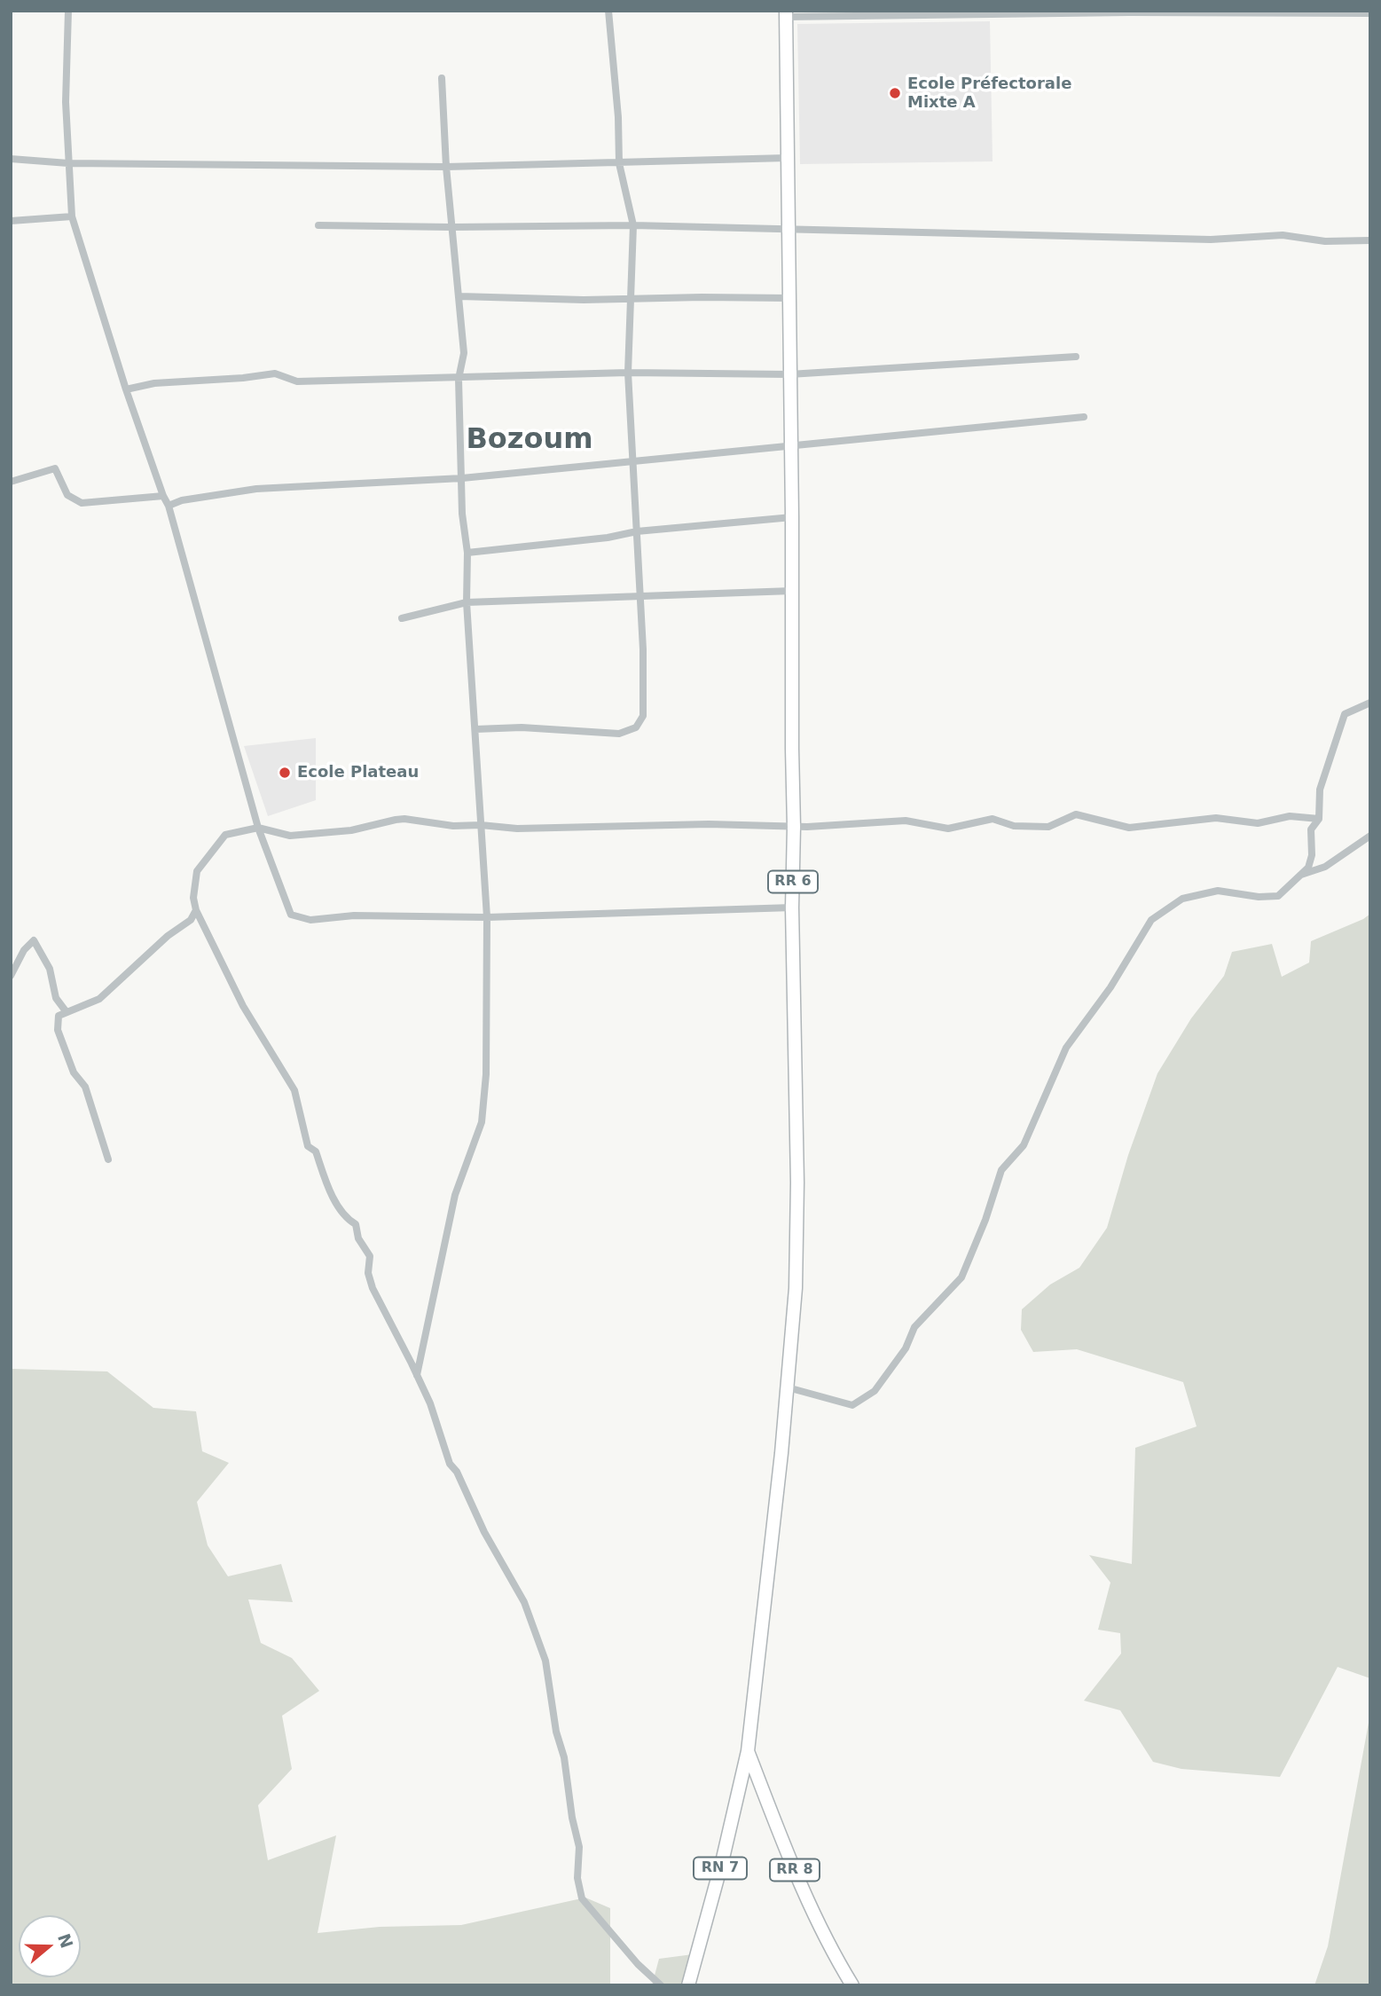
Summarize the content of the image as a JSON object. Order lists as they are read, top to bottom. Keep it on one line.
{"streets":{"main road":["RR 6","RN 7","RR 8"]},"crossings":[["RR 6","RN 7"],["RR 6","RR 8"],["RN 7","RR 8"]],"districts":["Bozoum"],"places":["Ecole Préfectorale Mixte A","Ecole Plateau"],"north":"right"}
